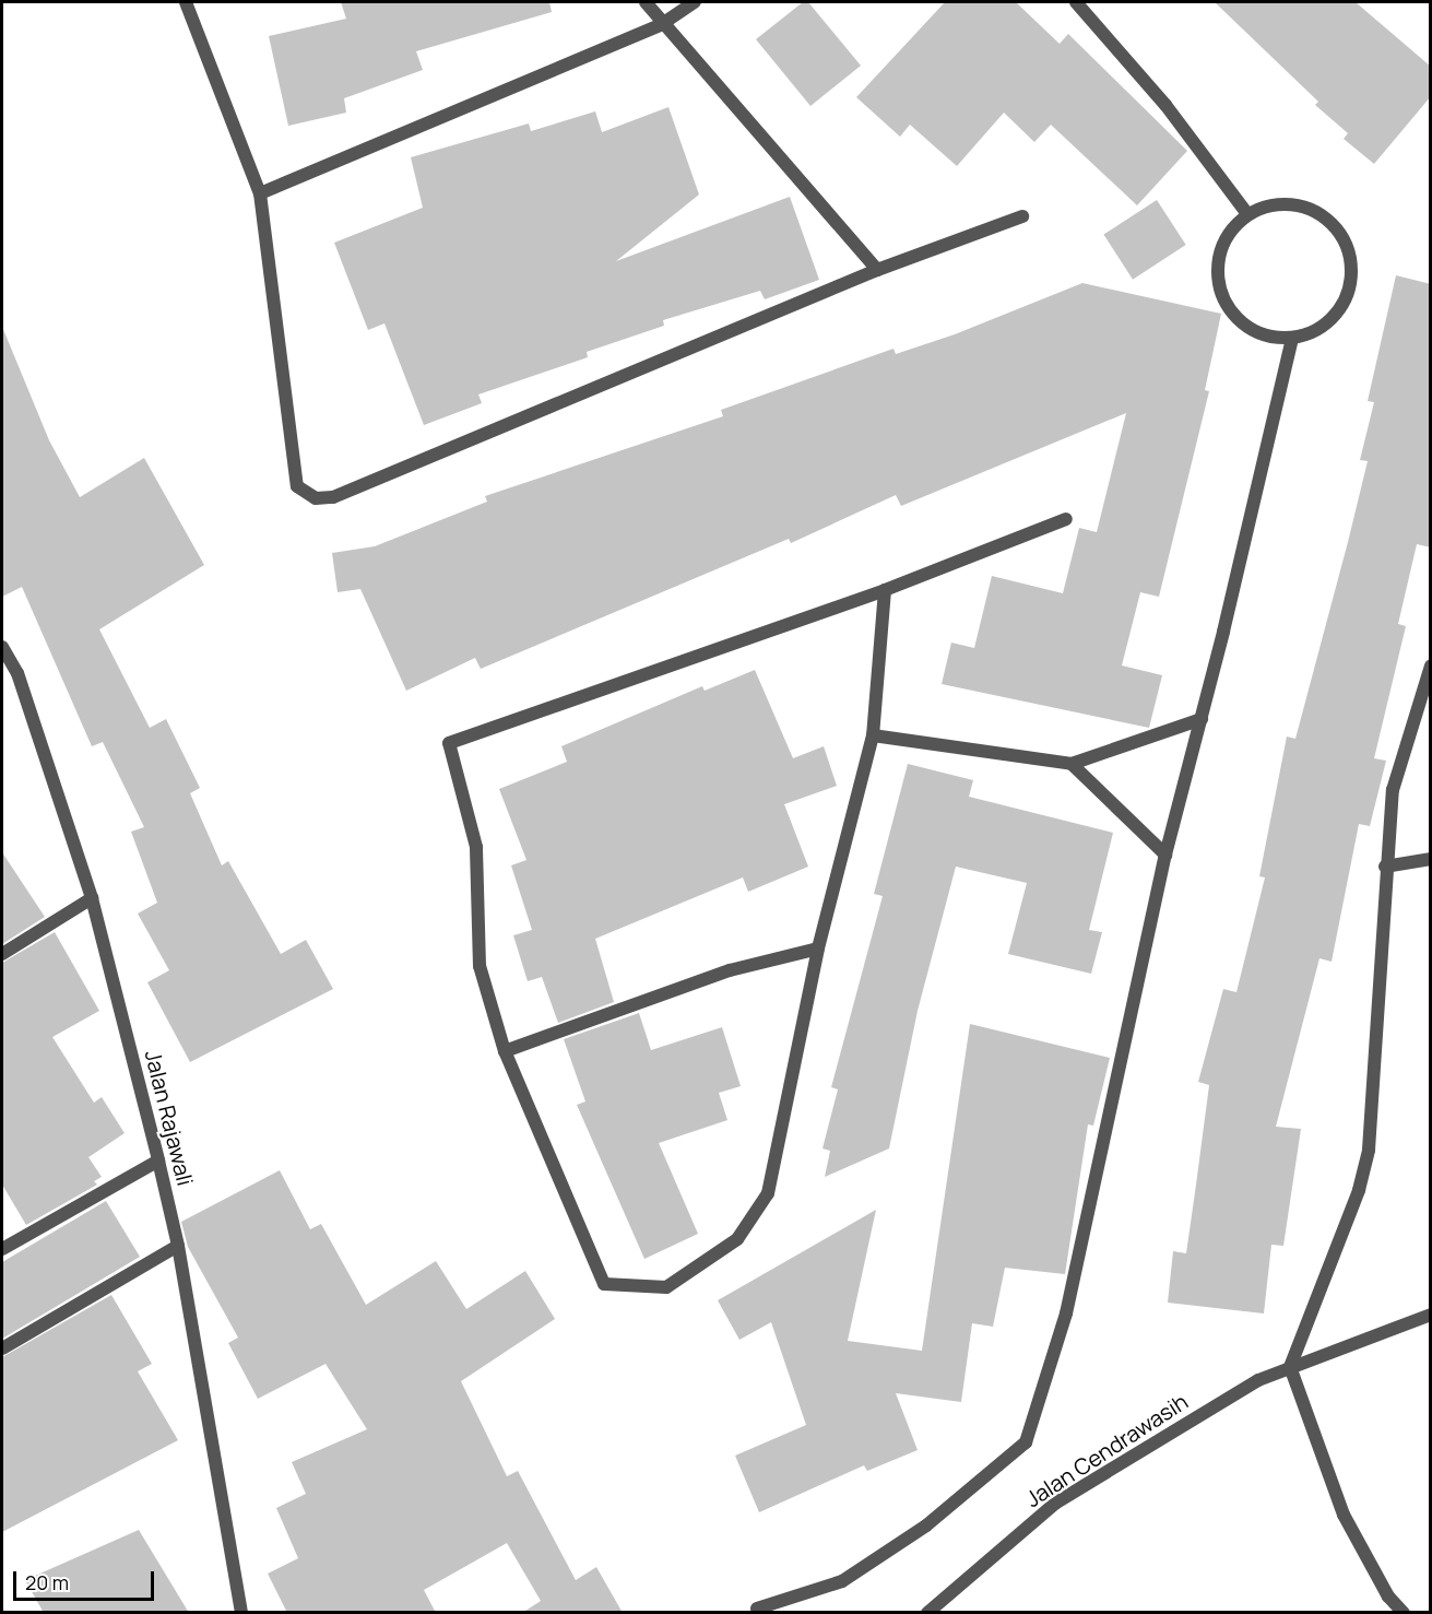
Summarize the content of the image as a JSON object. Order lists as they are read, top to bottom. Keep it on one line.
{"streets":{"street":["Jalan Rajawali","Jalan Cendrawasih"]},"scale_bar":"20 m"}
